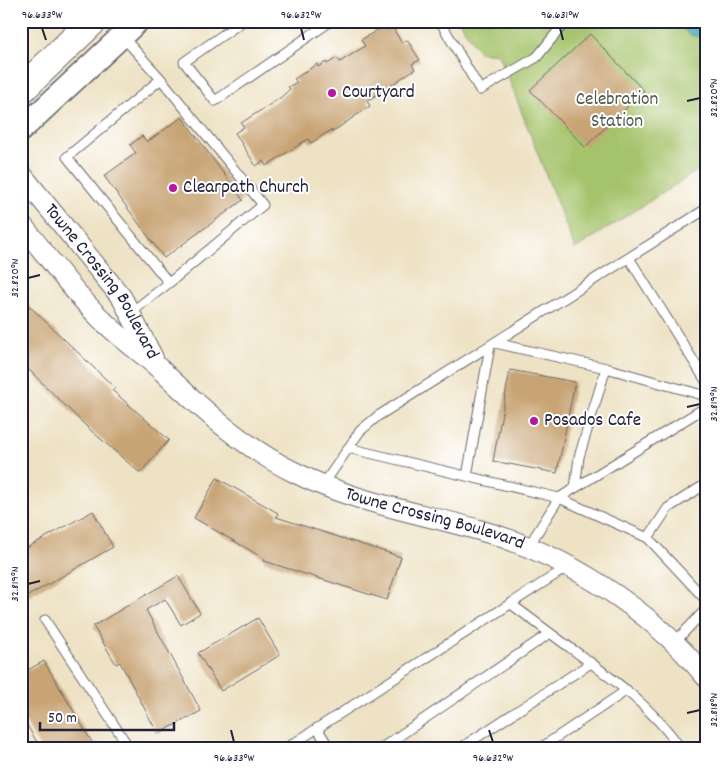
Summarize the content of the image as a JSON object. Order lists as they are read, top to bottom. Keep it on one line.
{"streets":{"street":["Towne Crossing Boulevard"]},"parks":["Celebration Station"],"places":["Courtyard","Clearpath Church","Posados Cafe"],"scale_bar":"50 m","coordinates":["96.633°W","96.632°W","96.631°W","32.820°N","32.819°N","32.818°N"]}
